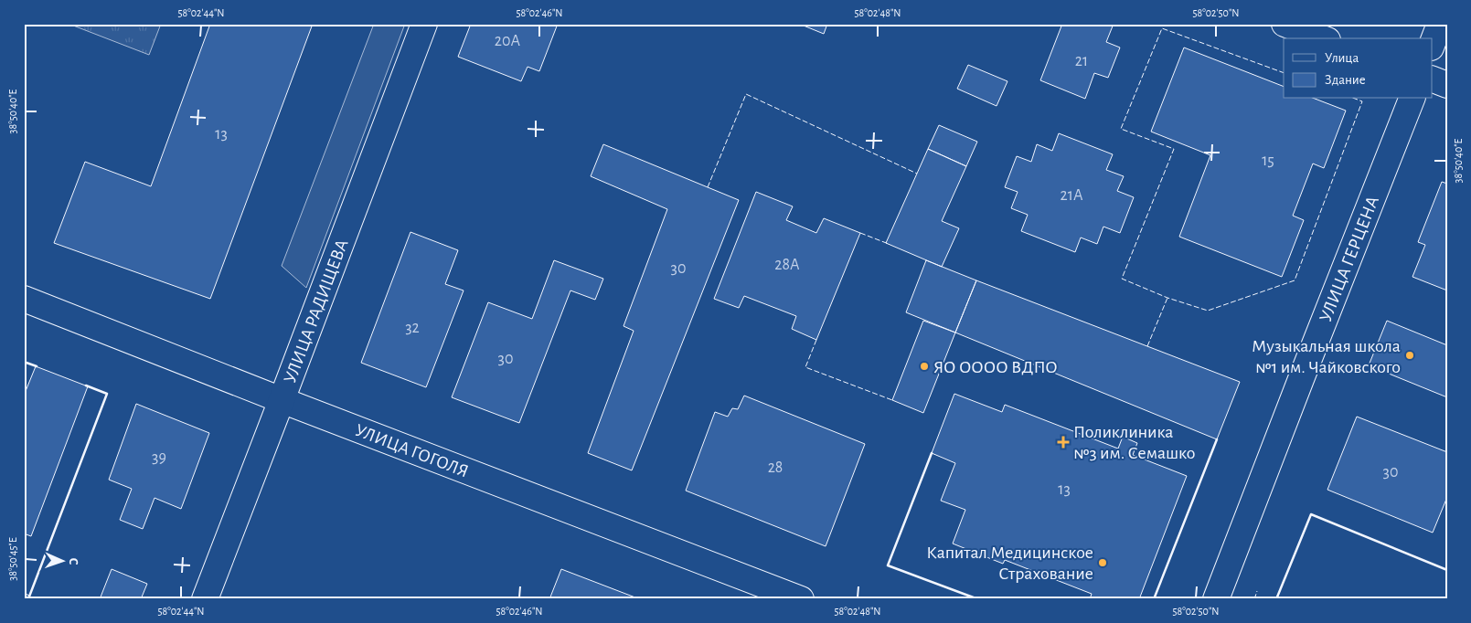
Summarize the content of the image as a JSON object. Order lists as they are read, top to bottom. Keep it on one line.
{"streets":{"street":["УЛИЦА ГЕРЦЕНА","УЛИЦА РАДИЩЕВА","УЛИЦА ГОГОЛЯ"]},"crossings":[["УЛИЦА РАДИЩЕВА","УЛИЦА ГОГОЛЯ"]],"places":{"other":["Музыкальная школа №1 им. Чайковского","ЯО ОООО ВДПО","Капитал Медицинское Страхование"],"health":["Поликлиника №3 им. Семашко"]},"house_numbers":["20А","21","13","15","21А","28А","30","32","30","39","28","30","13"],"legend":["Улица","Здание"],"north":"right","coordinates":["58°02'44\"N","58°02'46\"N","58°02'48\"N","58°02'50\"N","38°50'40\"E","38°50'45\"E"]}
